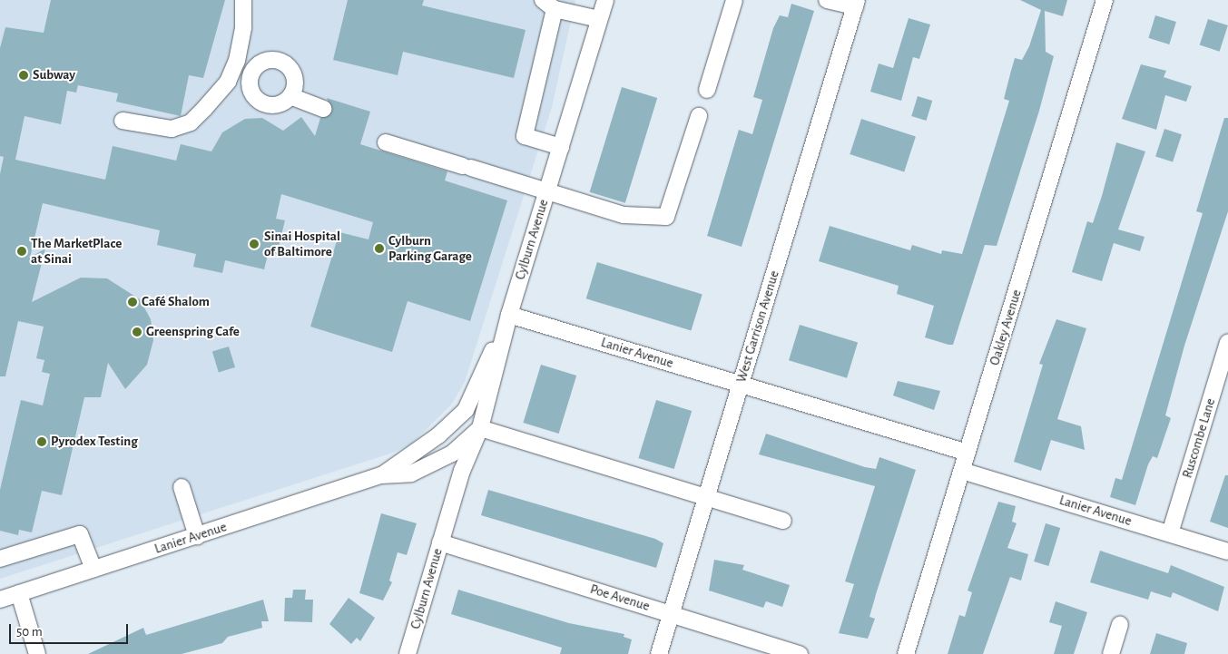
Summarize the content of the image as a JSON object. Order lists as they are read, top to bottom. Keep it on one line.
{"streets":{"street":["Cylburn Avenue","West Garrison Avenue","Oakley Avenue","Lanier Avenue","Ruscombe Lane","Poe Avenue"]},"crossings":[["Cylburn Avenue","Lanier Avenue"],["Cylburn Avenue","Poe Avenue"],["West Garrison Avenue","Lanier Avenue"],["West Garrison Avenue","Poe Avenue"],["Oakley Avenue","Lanier Avenue"],["Lanier Avenue","Ruscombe Lane"]],"places":["Subway","Sinai Hospital of Baltimore","Cylburn Parking Garage","The MarketPlace at Sinai","Café Shalom","Greenspring Cafe","Pyrodex Testing"],"scale_bar":"50 m"}
